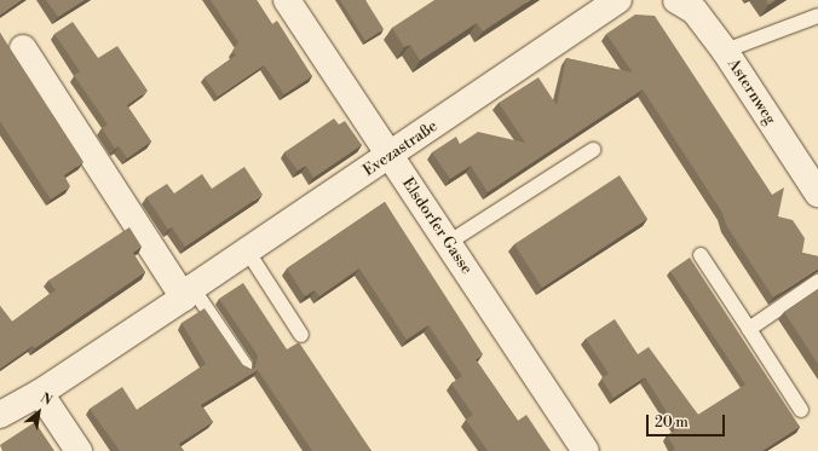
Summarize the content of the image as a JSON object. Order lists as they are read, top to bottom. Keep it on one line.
{"streets":{"street":["Asternweg","Evezastraße","Elsdorfer Gasse"]},"crossings":[["Evezastraße","Elsdorfer Gasse"]],"scale_bar":"20 m","north":"top right"}
